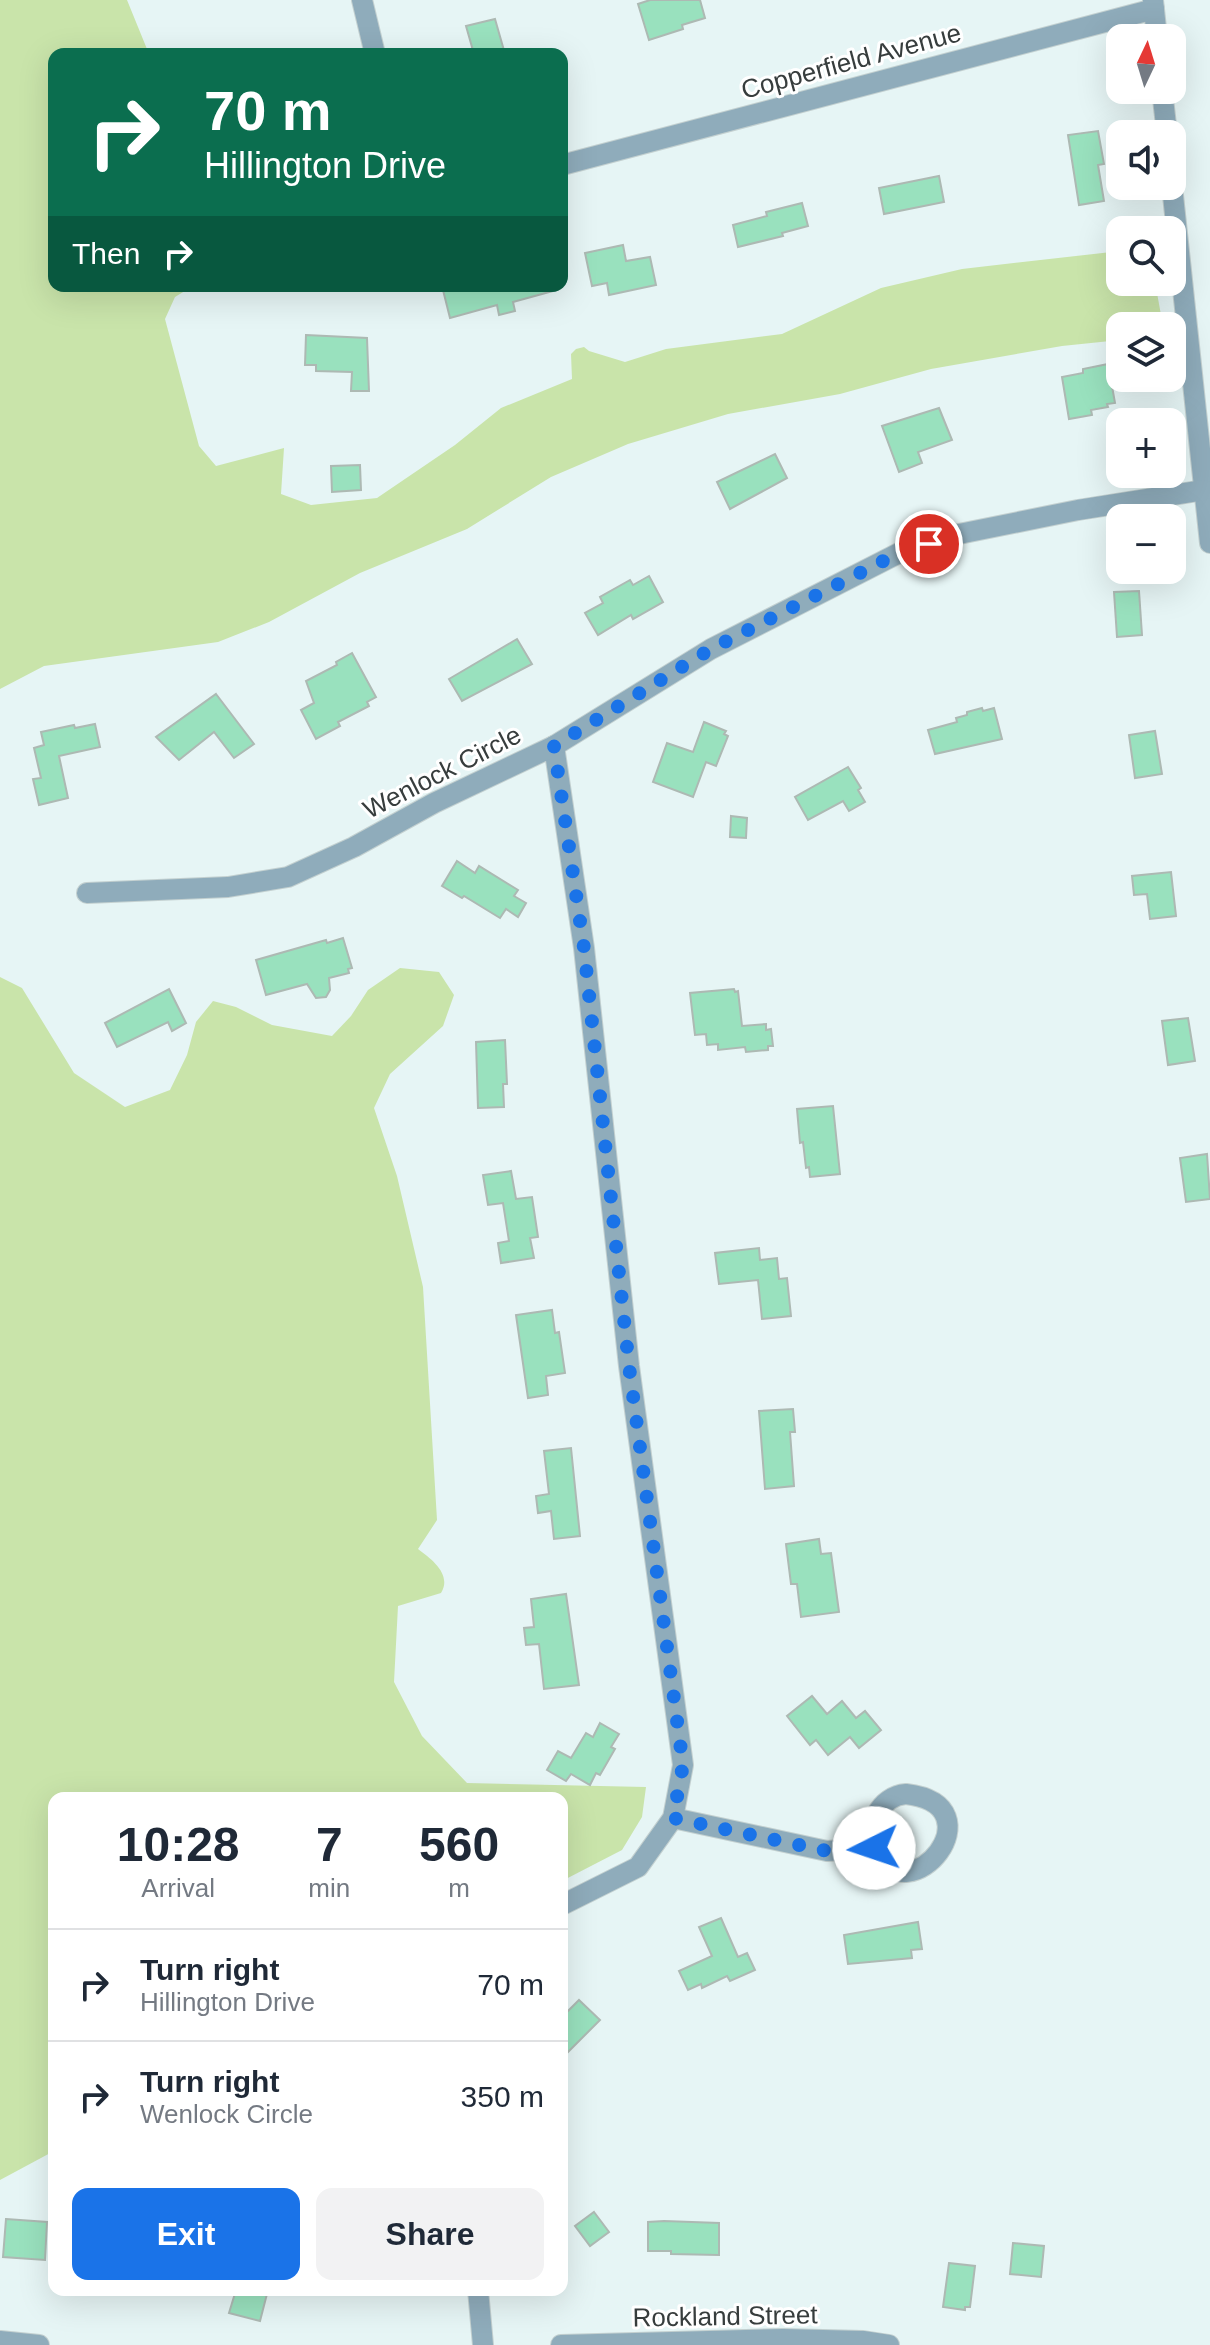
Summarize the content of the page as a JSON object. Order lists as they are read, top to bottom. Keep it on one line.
{"streets":{"street":["Copperfield Avenue","Wenlock Circle","Rockland Street"]},"north":"top","page":{"map_buttons":["+","−"],"turn":["70 m","Hillington Drive"],"then":"Then","eta":["10:28","Arrival","7","min","560","m"],"list":[{"name":"Turn right","note":"Hillington Drive","value":"70 m"},{"name":"Turn right","note":"Wenlock Circle","value":"350 m"}],"buttons":["Exit","Share"]}}
